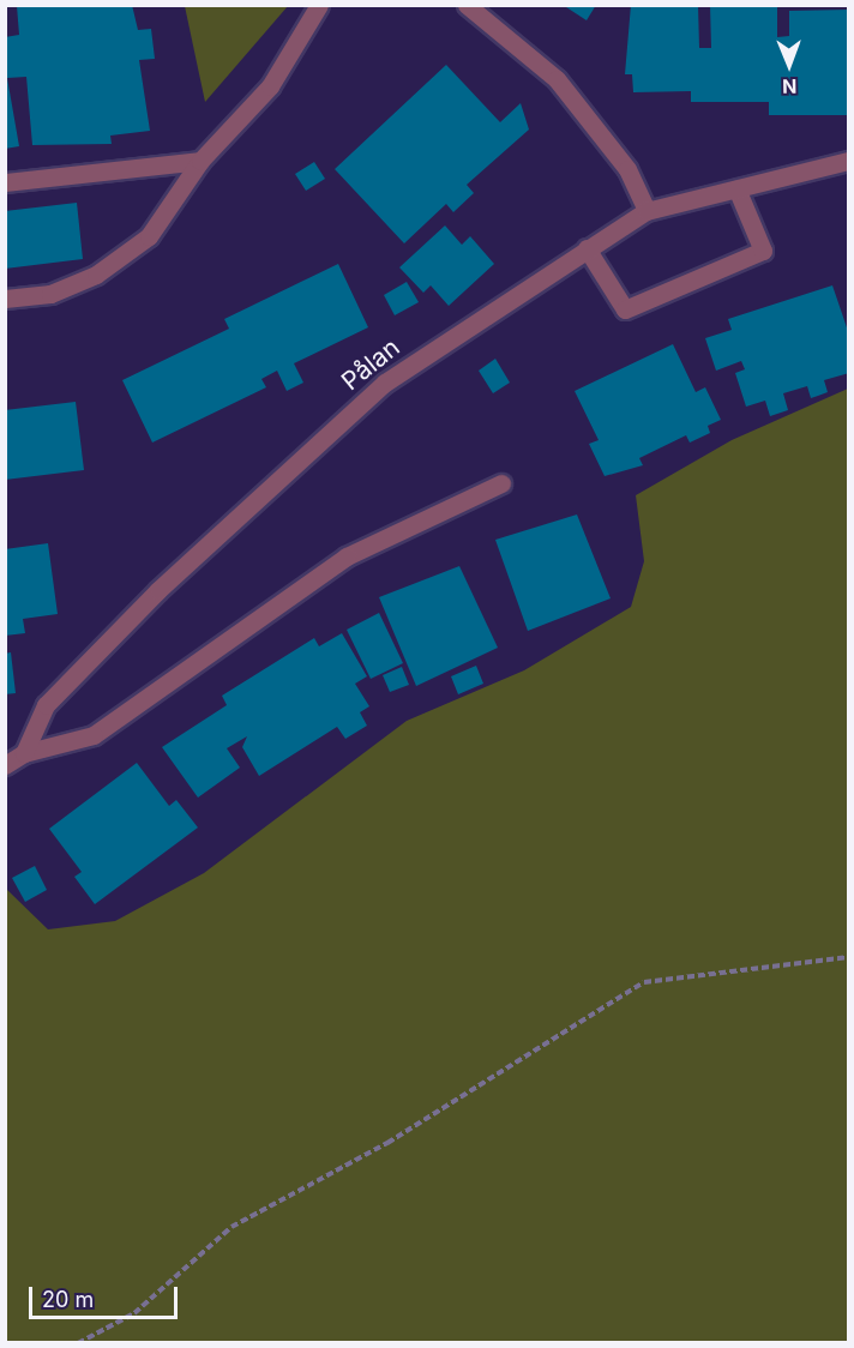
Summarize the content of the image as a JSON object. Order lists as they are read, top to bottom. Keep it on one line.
{"streets":{"street":["Pålan"]},"scale_bar":"20 m","north":"bottom"}
